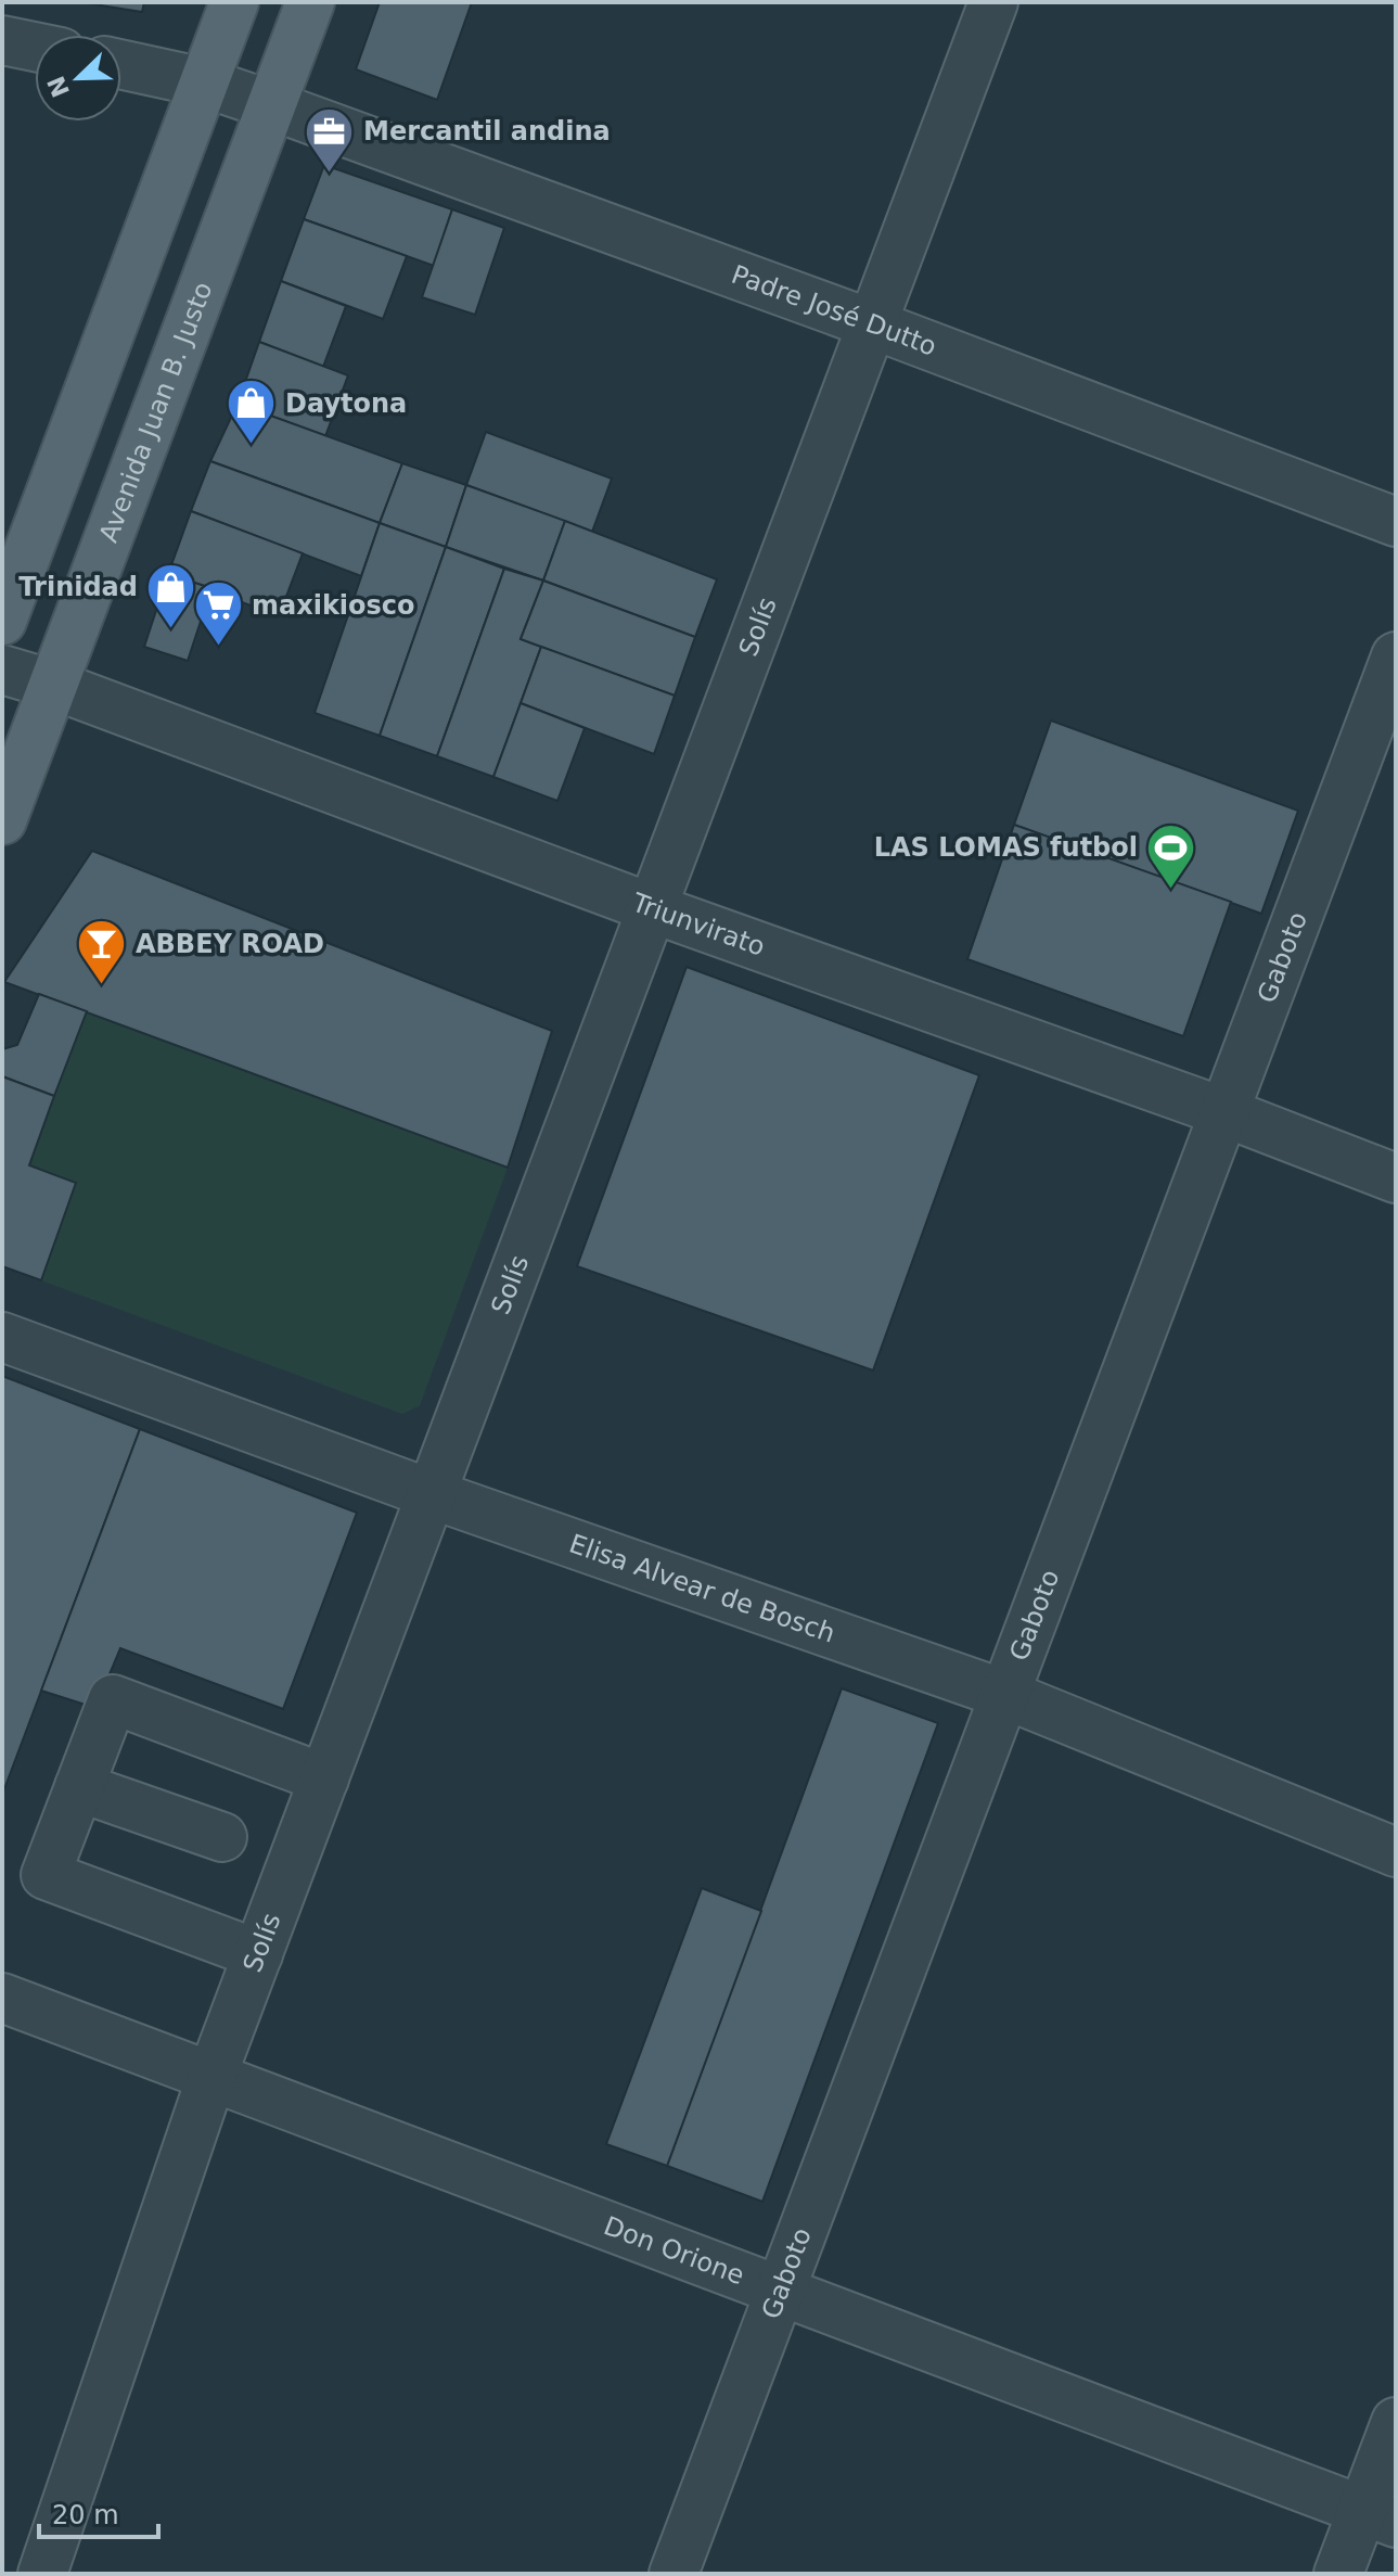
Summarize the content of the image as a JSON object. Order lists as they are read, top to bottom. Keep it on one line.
{"streets":{"main road":["Avenida Juan B. Justo"],"street":["Padre José Dutto","Solís","Triunvirato","Gaboto","Elisa Alvear de Bosch","Don Orione"]},"crossings":[["Padre José Dutto","Avenida Juan B. Justo"],["Padre José Dutto","Solís"],["Avenida Juan B. Justo","Triunvirato"],["Solís","Triunvirato"],["Solís","Elisa Alvear de Bosch"],["Solís","Don Orione"],["Triunvirato","Gaboto"],["Gaboto","Elisa Alvear de Bosch"],["Gaboto","Don Orione"]],"places":{"office":["Mercantil andina"],"shop":["Daytona","Trinidad"],"supermarket":["maxikiosco"],"sports":["LAS LOMAS futbol"],"bar":["ABBEY ROAD"]},"scale_bar":"20 m","north":"bottom left"}
